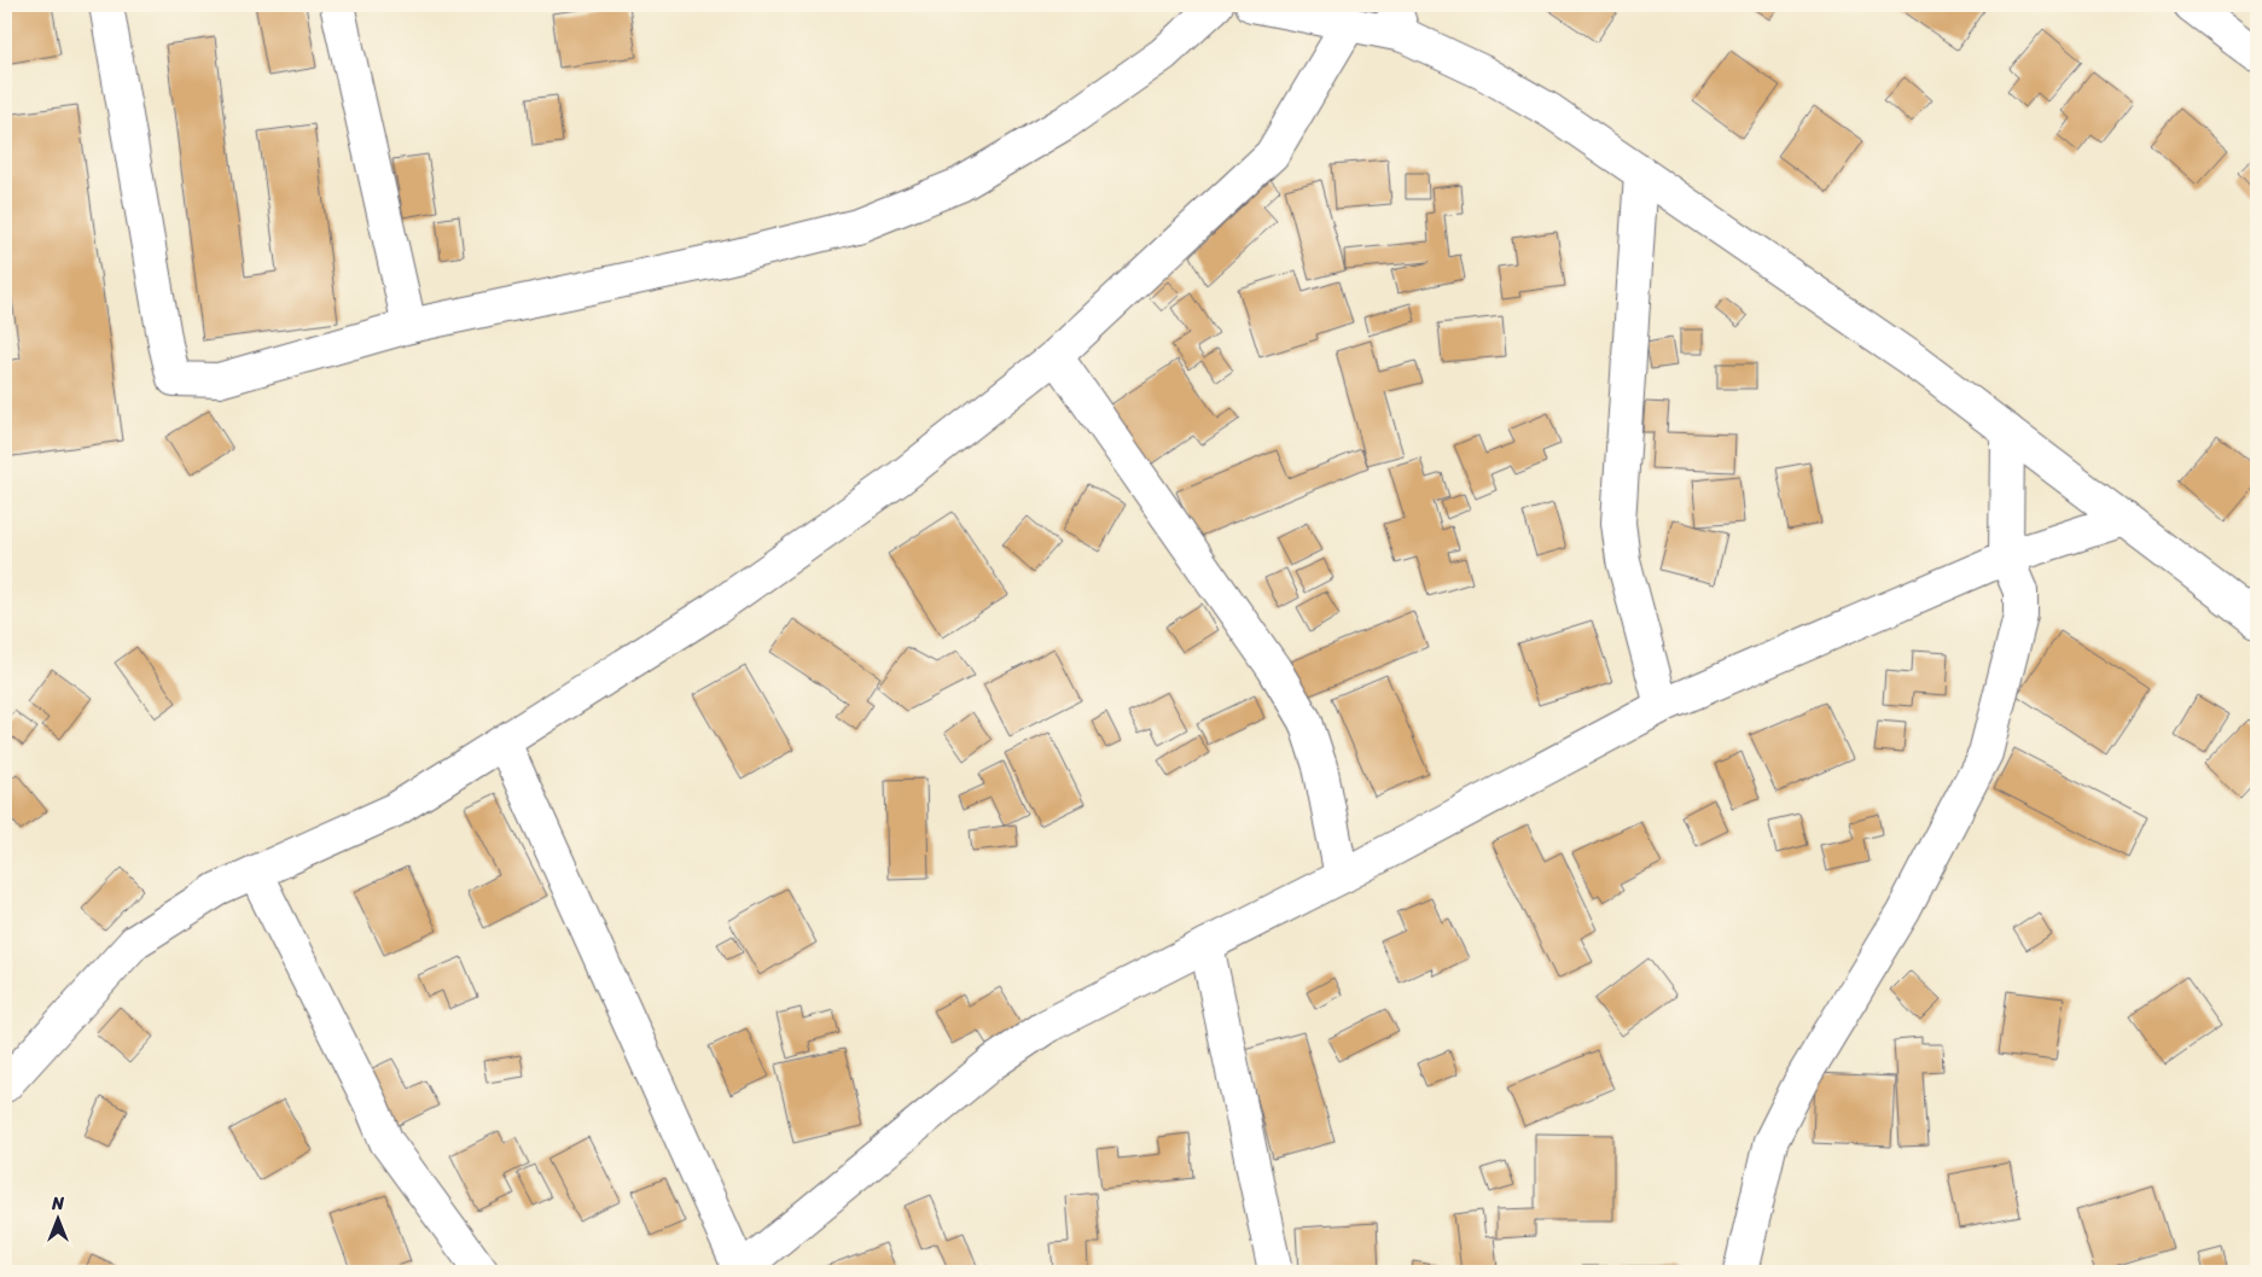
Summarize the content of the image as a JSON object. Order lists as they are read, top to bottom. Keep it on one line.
{"north":"top"}
